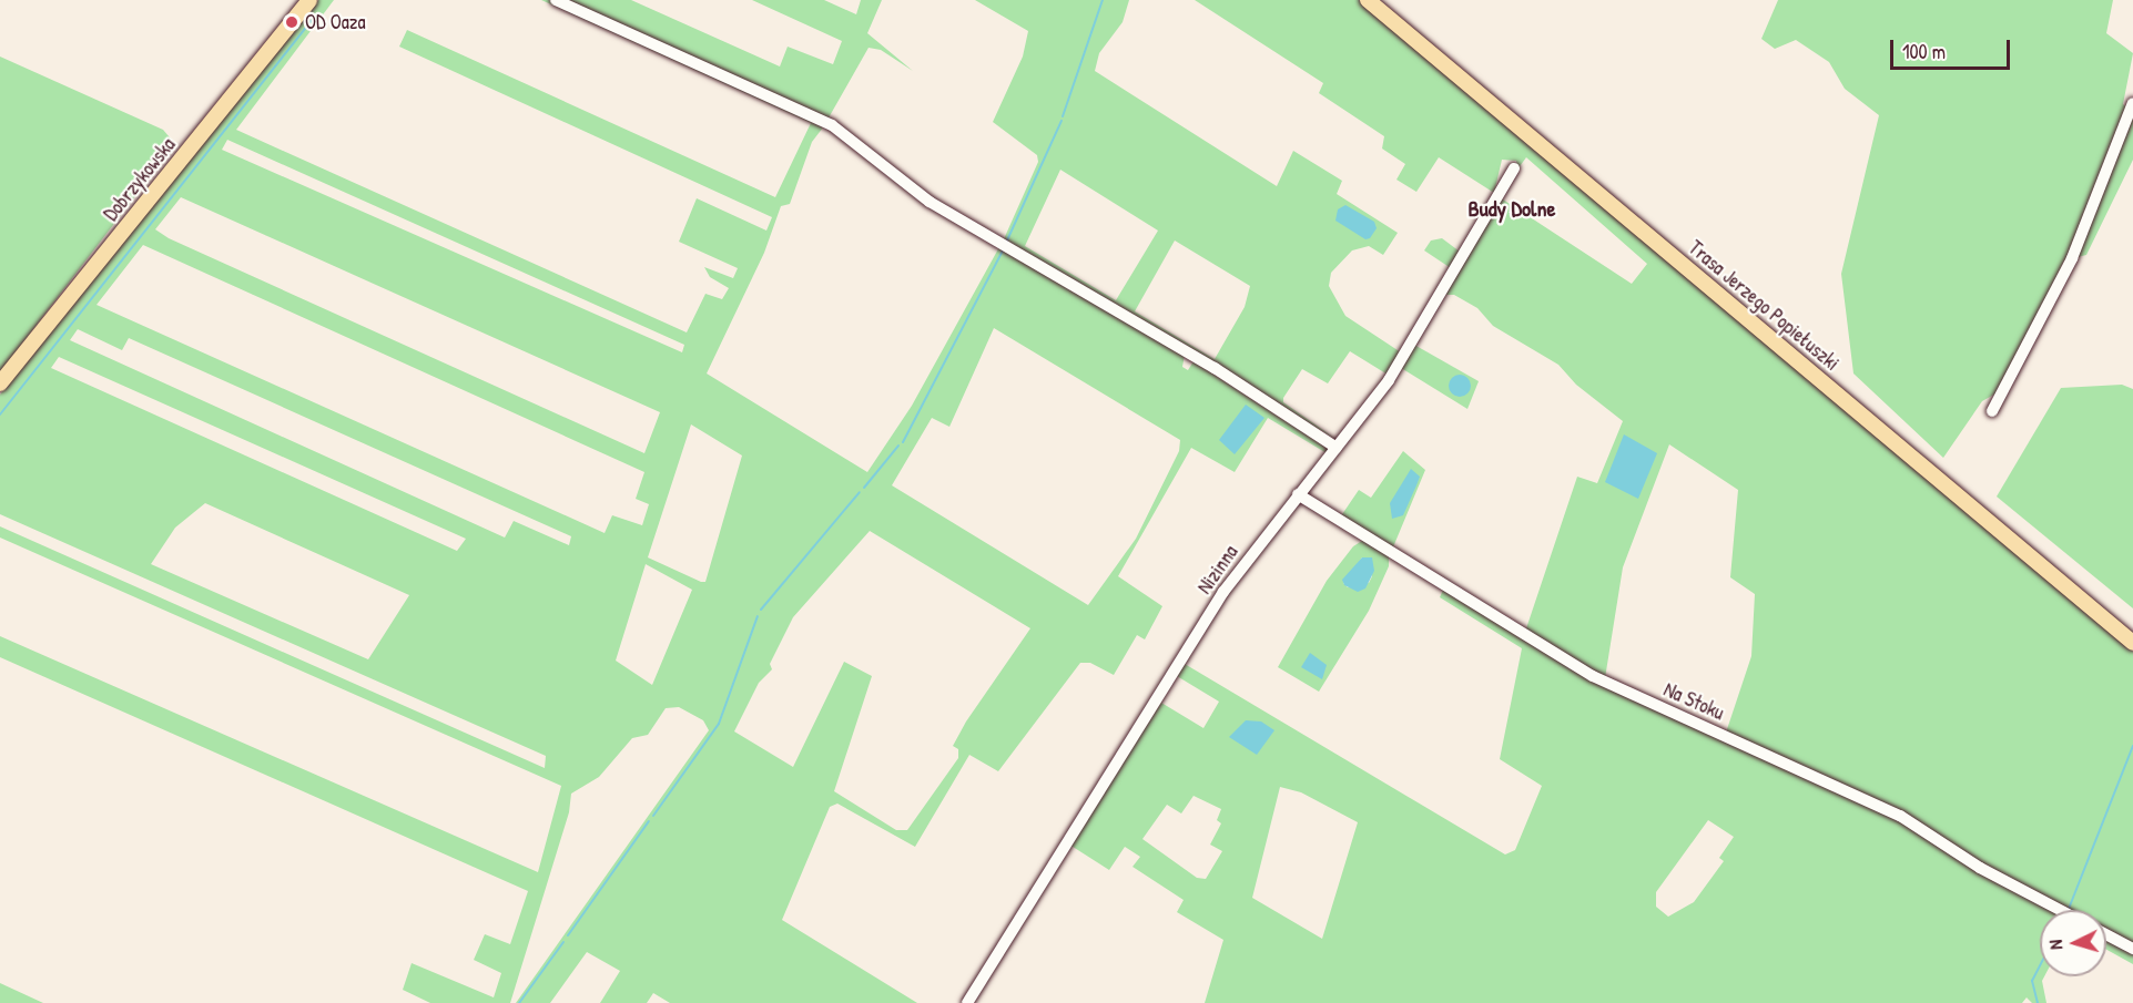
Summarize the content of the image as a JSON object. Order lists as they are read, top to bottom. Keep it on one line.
{"streets":{"main road":["Dobrzykowska","Trasa Jerzego Popiełuszki"],"street":["Nizinna","Na Stoku"]},"crossings":[["Nizinna","Na Stoku"]],"districts":["Budy Dolne"],"places":["OD Oaza"],"scale_bar":"100 m","north":"left"}
